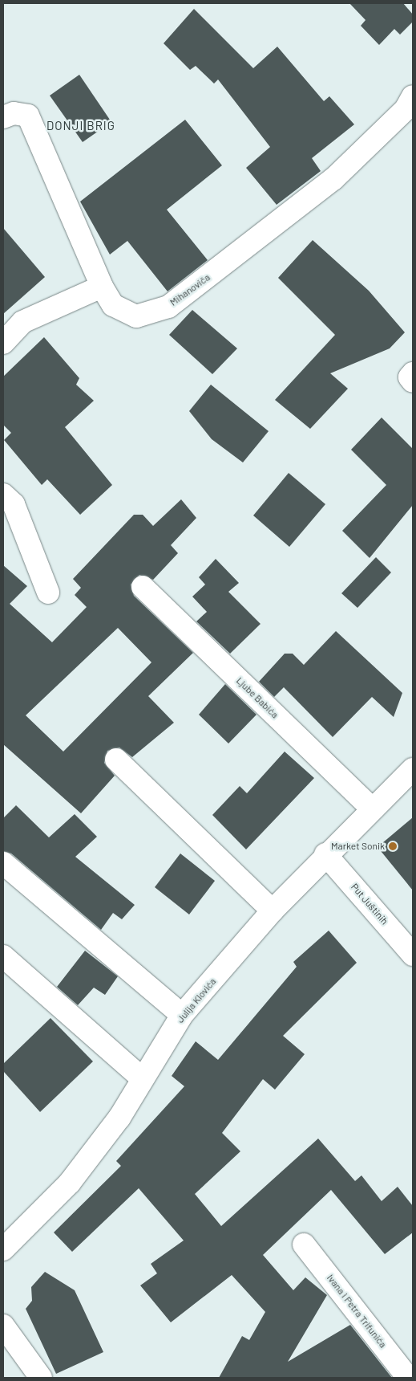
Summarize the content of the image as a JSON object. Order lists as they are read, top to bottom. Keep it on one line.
{"streets":{"street":["Mihanoviča","Ljube Babića","Put Juštinih","Julija Klovića","Ivana i Petra Trifunića"]},"crossings":[["Ljube Babića","Julija Klovića"],["Put Juštinih","Julija Klovića"]],"districts":["DONJI BRIG"],"places":["Market Sonik"]}
